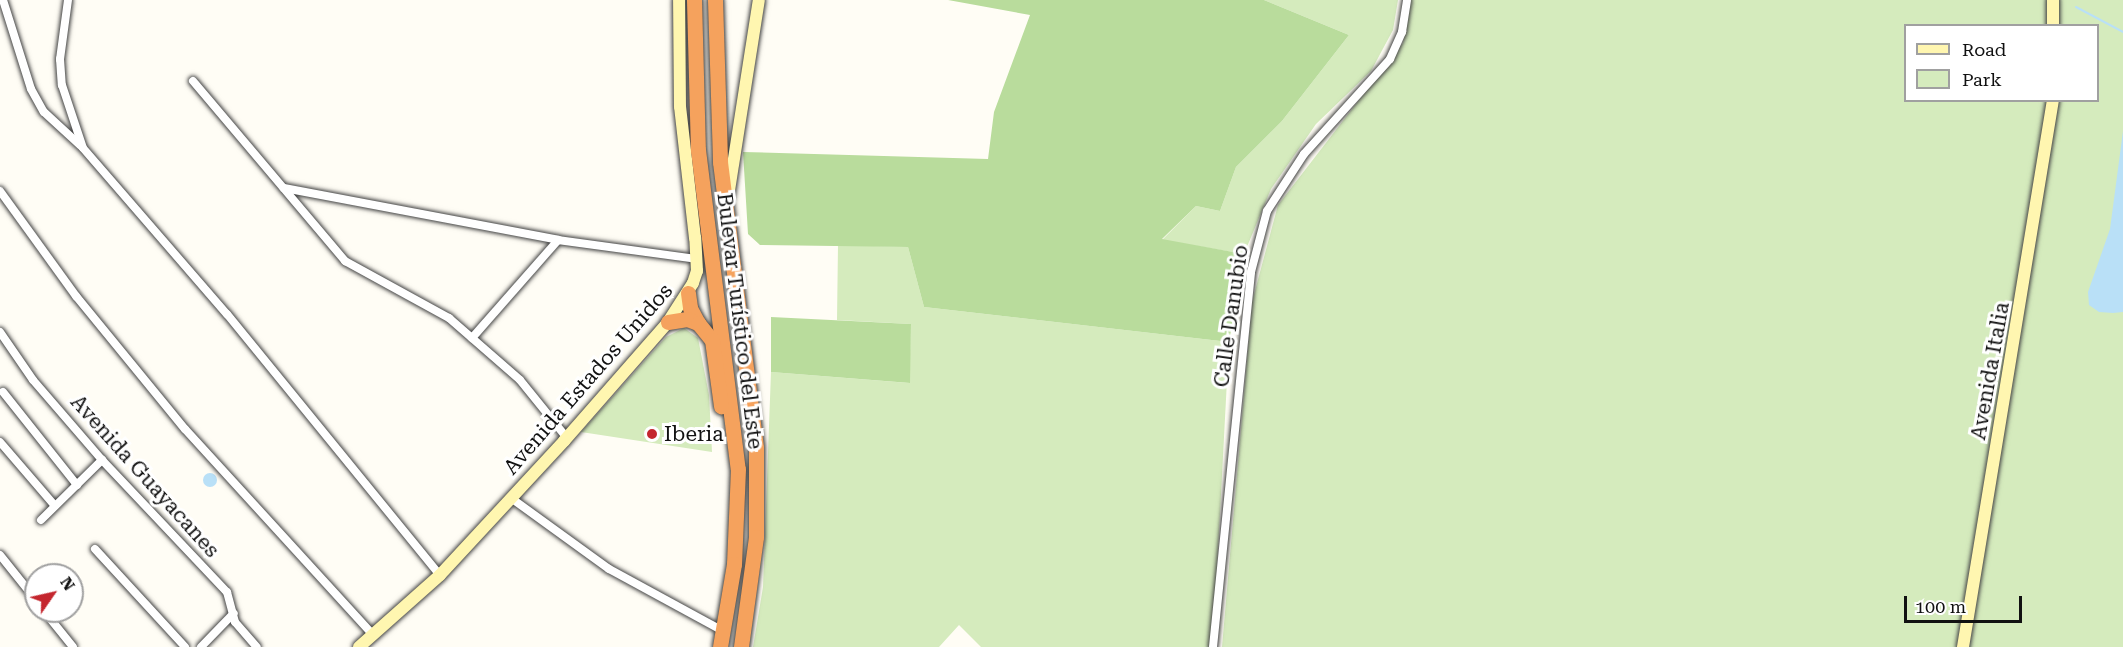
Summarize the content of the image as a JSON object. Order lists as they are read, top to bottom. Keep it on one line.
{"streets":{"highway":["Bulevar Turístico del Este"],"street":["Calle Danubio","Avenida Italia","Avenida Estados Unidos","Avenida Guayacanes"]},"places":["Iberia"],"legend":["Road","Park"],"scale_bar":"100 m","north":"top right"}
